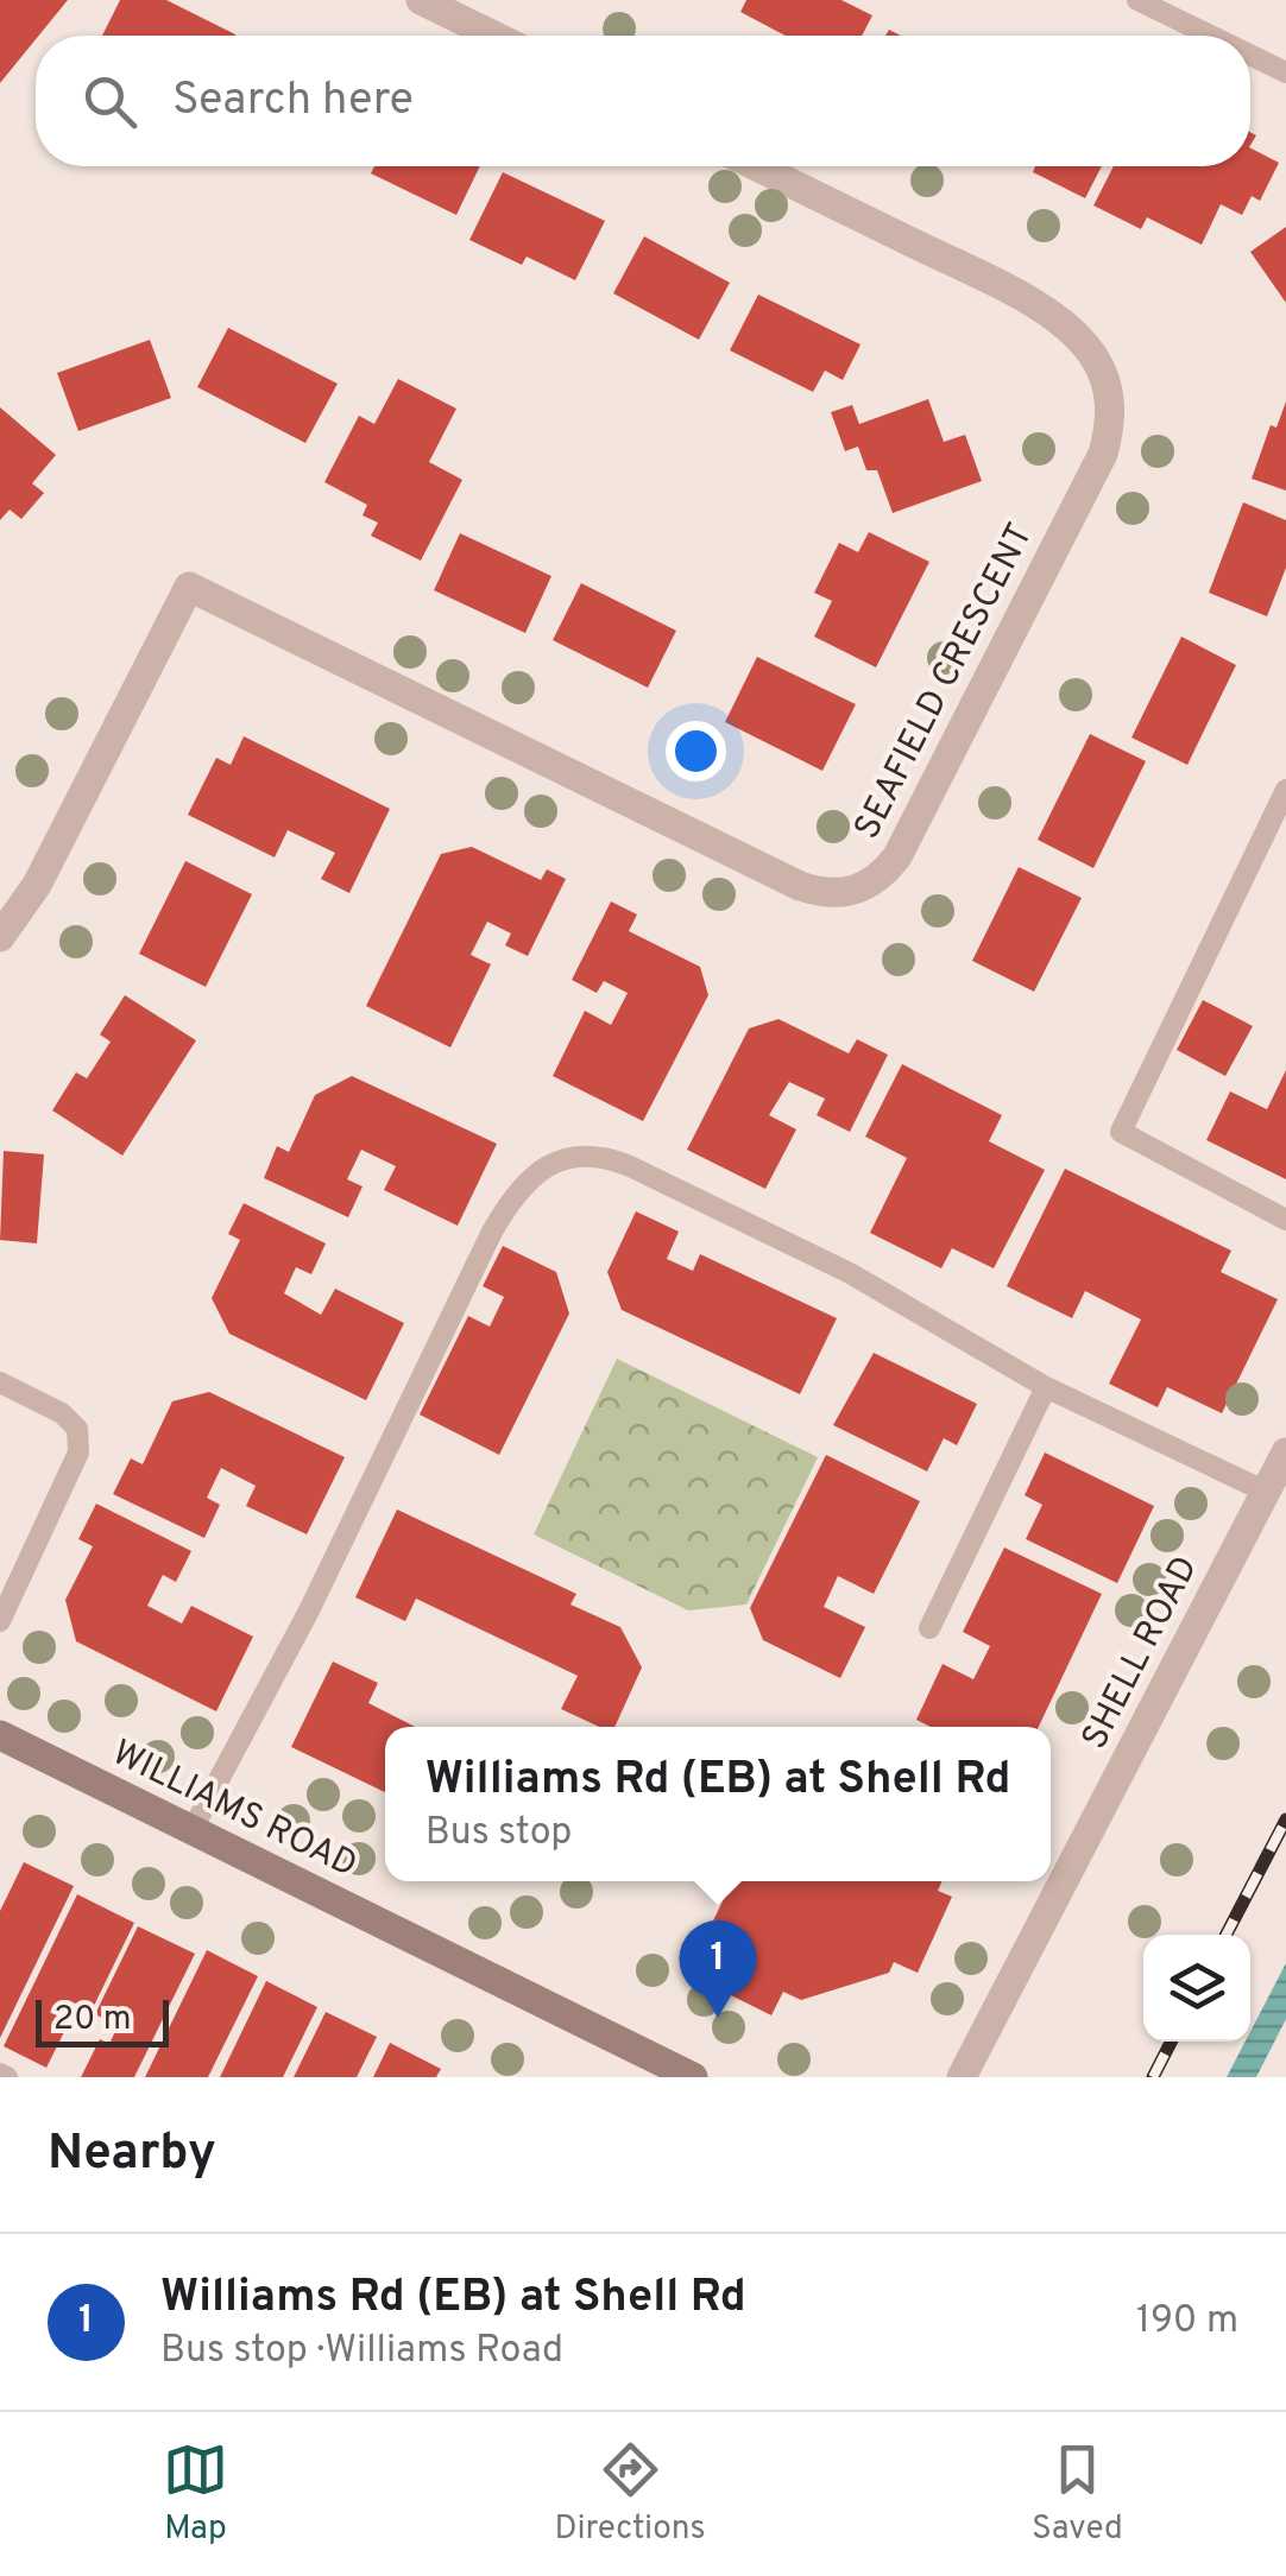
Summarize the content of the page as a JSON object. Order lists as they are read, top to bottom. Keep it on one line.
{"streets":{"street":["SEAFIELD CRESCENT","SHELL ROAD","WILLIAMS ROAD"]},"scale_bar":"20 m","page":{"search":"Search here","popup":["Williams Rd (EB) at Shell Rd","Bus stop"],"pins":"1","scale":"20 m","heading":"Nearby","list":[{"mark":"1","name":"Williams Rd (EB) at Shell Rd","note":"Bus stop · Williams Road","value":"190 m"}],"nav":["Map","Directions","Saved"]}}
